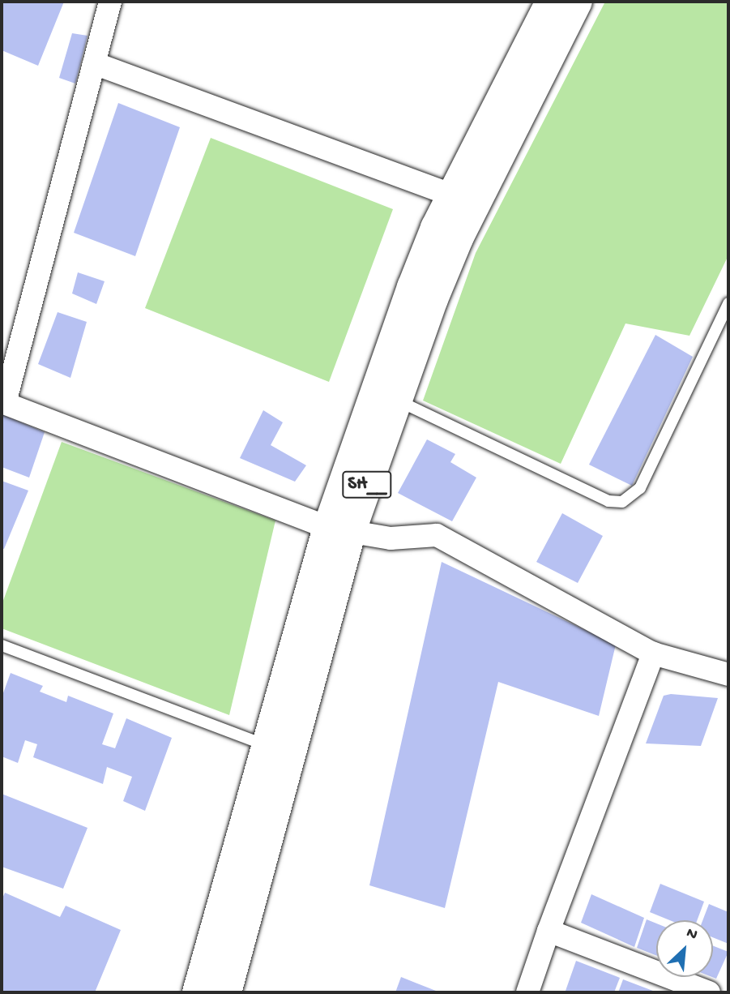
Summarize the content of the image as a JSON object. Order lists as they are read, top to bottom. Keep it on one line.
{"streets":{"main road":["SH__"]},"north":"top right"}
